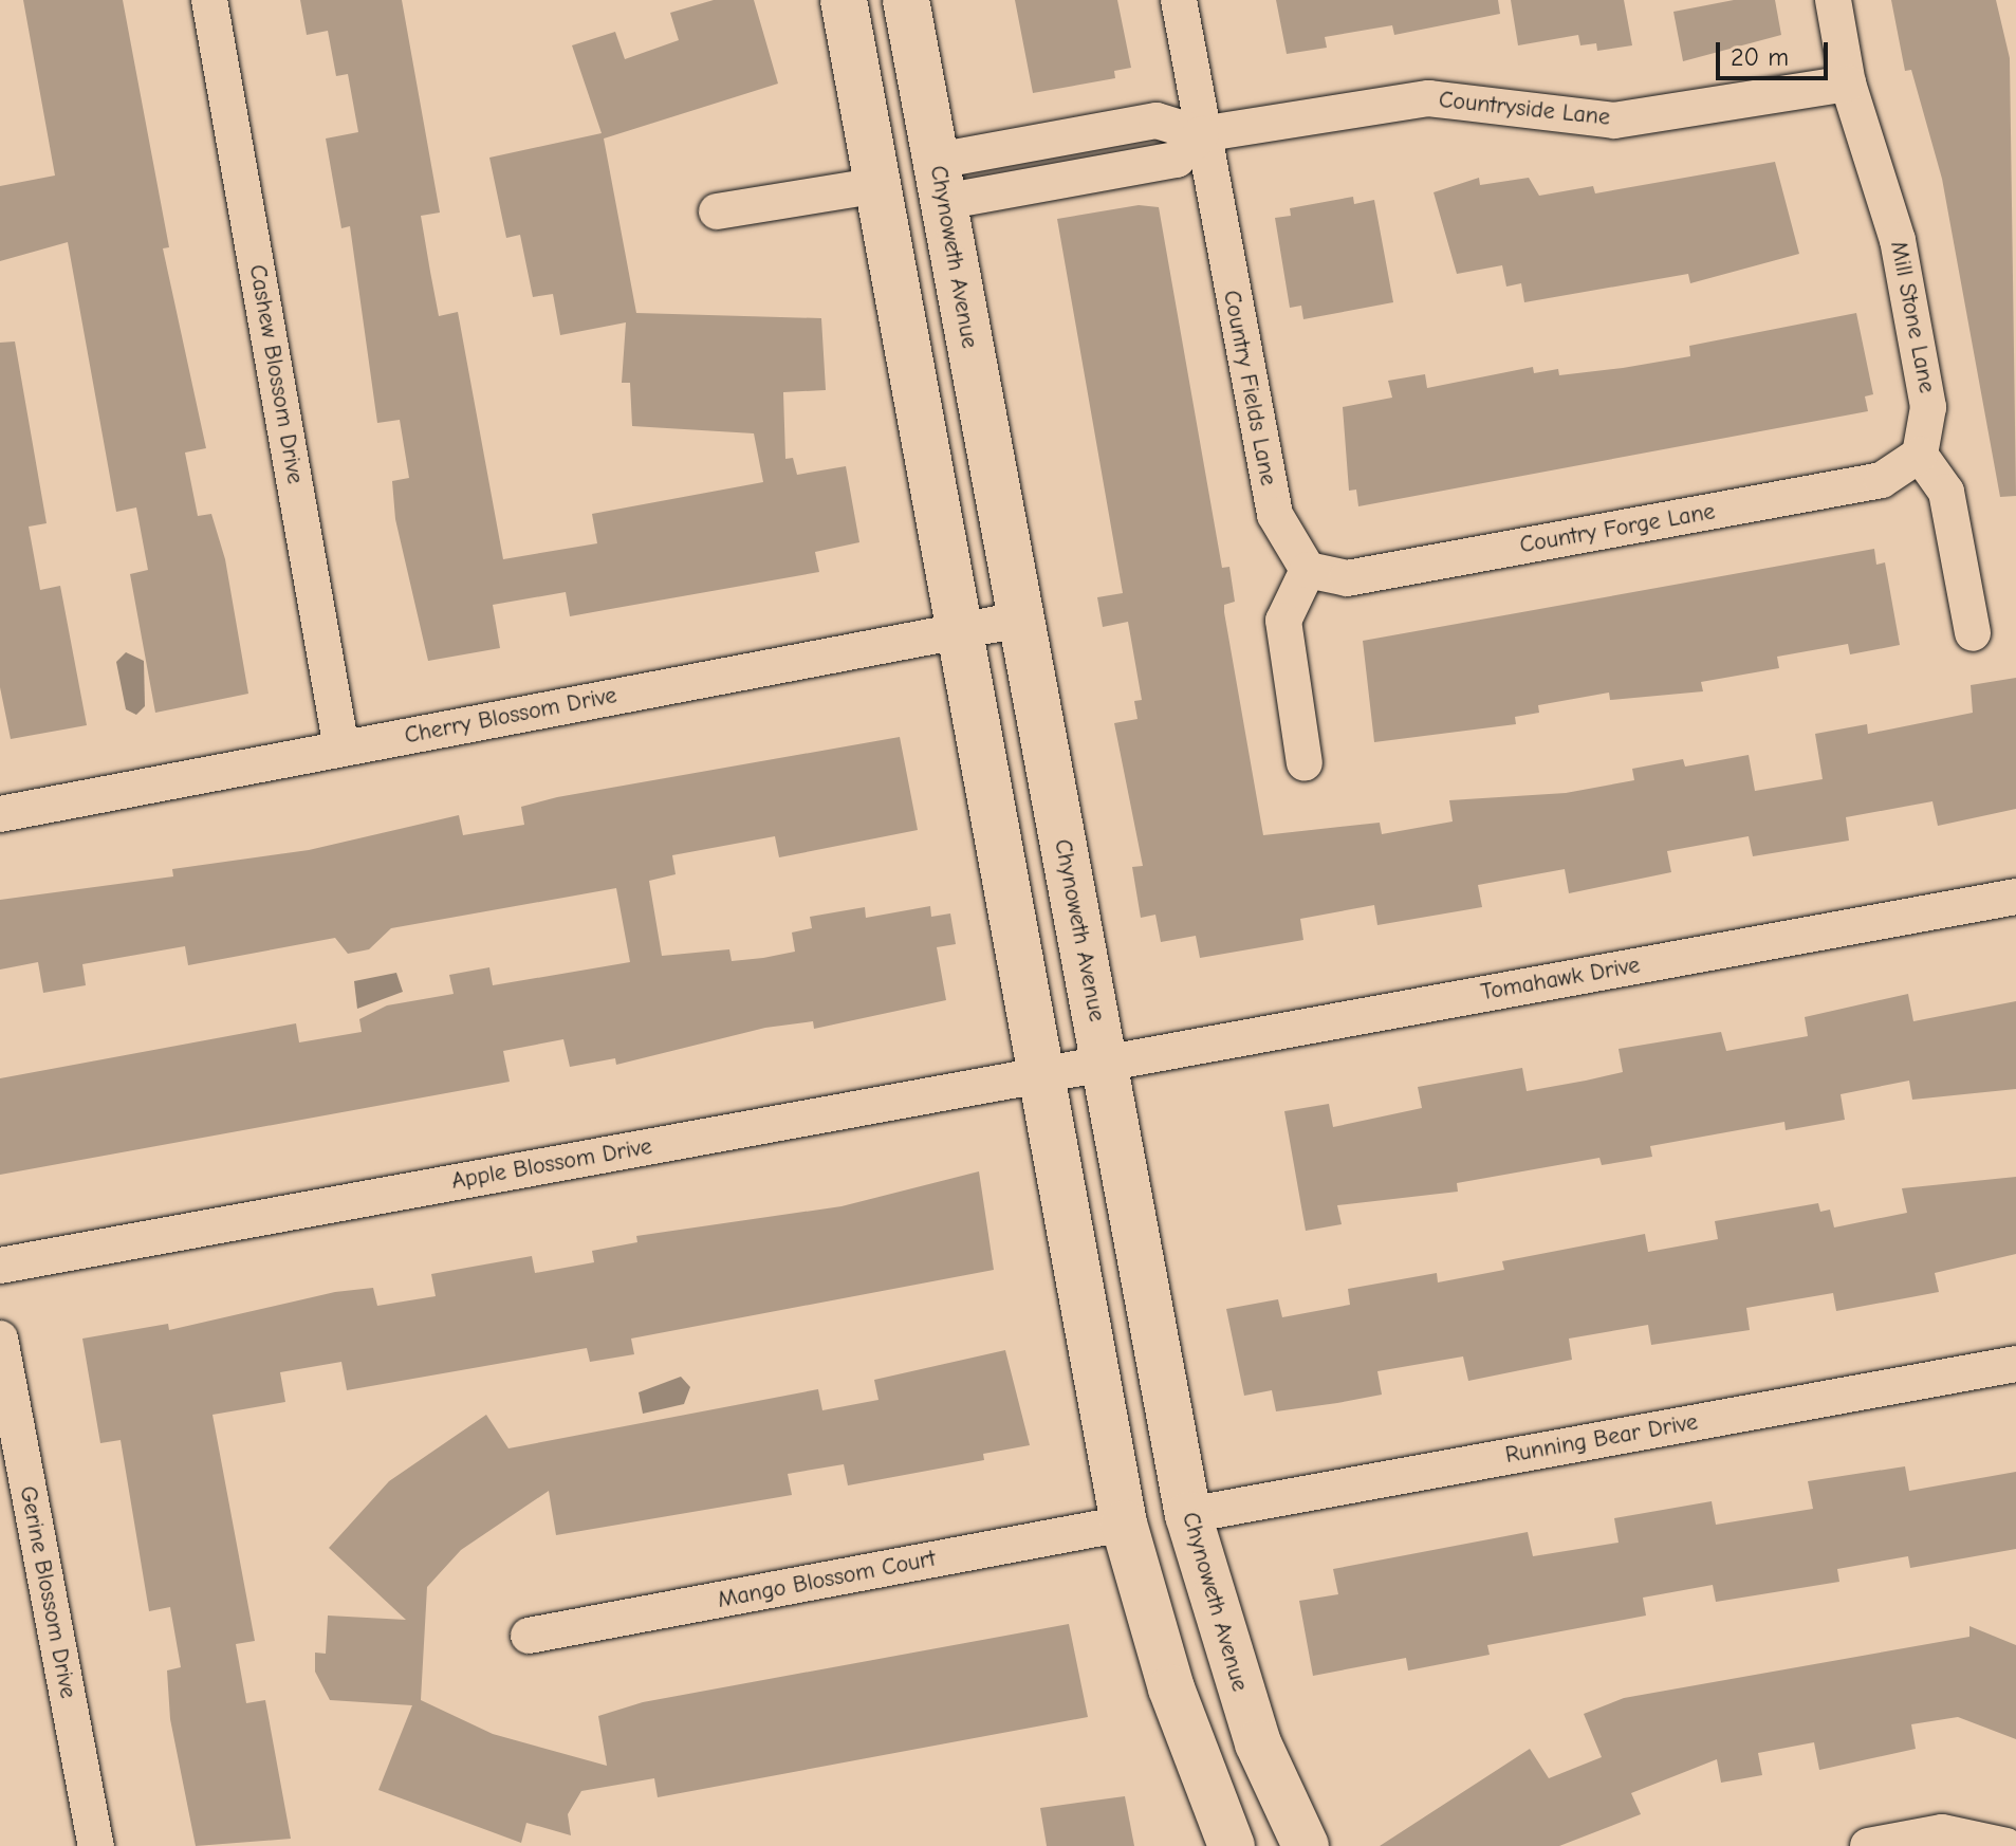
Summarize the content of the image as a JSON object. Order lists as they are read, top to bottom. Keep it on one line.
{"streets":{"street":["Countryside Lane","Chynoweth Avenue","Mill Stone Lane","Cashew Blossom Drive","Country Fields Lane","Country Forge Lane","Cherry Blossom Drive","Tomahawk Drive","Apple Blossom Drive","Running Bear Drive","Mango Blossom Court","Gerine Blossom Drive"]},"crossings":[["Countryside Lane","Mill Stone Lane"],["Countryside Lane","Country Fields Lane"],["Chynoweth Avenue","Cherry Blossom Drive"],["Chynoweth Avenue","Tomahawk Drive"],["Chynoweth Avenue","Apple Blossom Drive"],["Chynoweth Avenue","Running Bear Drive"],["Mill Stone Lane","Country Forge Lane"],["Cashew Blossom Drive","Cherry Blossom Drive"],["Country Fields Lane","Country Forge Lane"],["Tomahawk Drive","Apple Blossom Drive"]],"scale_bar":"20 m"}
